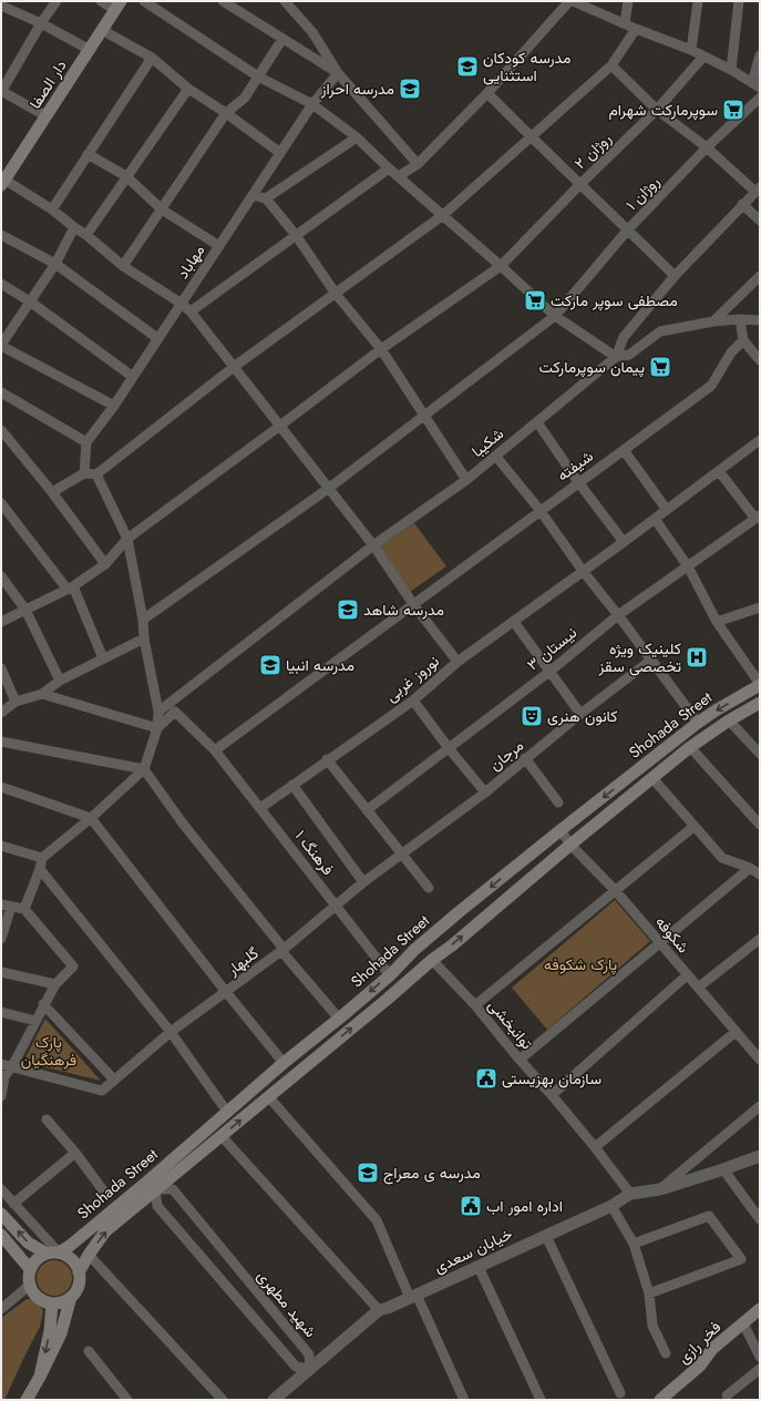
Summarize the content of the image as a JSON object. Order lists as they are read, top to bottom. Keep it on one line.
{"streets":{"main road":["دار الصفا","Shohada Street","فخر رازی"],"street":["روژان ۲","روژان ۱","مهاباد","شکیبا","شیفته","نیستان ۳","نوروز غربی","مرجان","فرهنگ ۱","شکوفه","گلبهار","توانبخشی","خیابان سعدی","شهید مطهری"]},"crossings":[["شیفته","فرهنگ ۱"],["نوروز غربی","فرهنگ ۱"],["Shohada Street","فرهنگ ۱"],["Shohada Street","شکوفه"],["Shohada Street","توانبخشی"],["Shohada Street","شهید مطهری"],["مرجان","گلبهار"],["فرهنگ ۱","گلبهار"],["توانبخشی","خیابان سعدی"],["خیابان سعدی","شهید مطهری"]],"parks":["پارک شکوفه","پارک فرهنگیان"],"places":{"school or university":["مدرسه کودکان استثنایی","مدرسه احراز","مدرسه شاهد","مدرسه انبیا","مدرسه ی معراج"],"supermarket":["سوپرمارکت شهرام","مصطفی سوپر مارکت","پیمان سوپرمارکت"],"hospital":["کلینیک ویژه تخصصی سقز"],"theatre":["کانون هنری"],"public building":["سازمان بهزیستی","اداره امور اب"]}}
